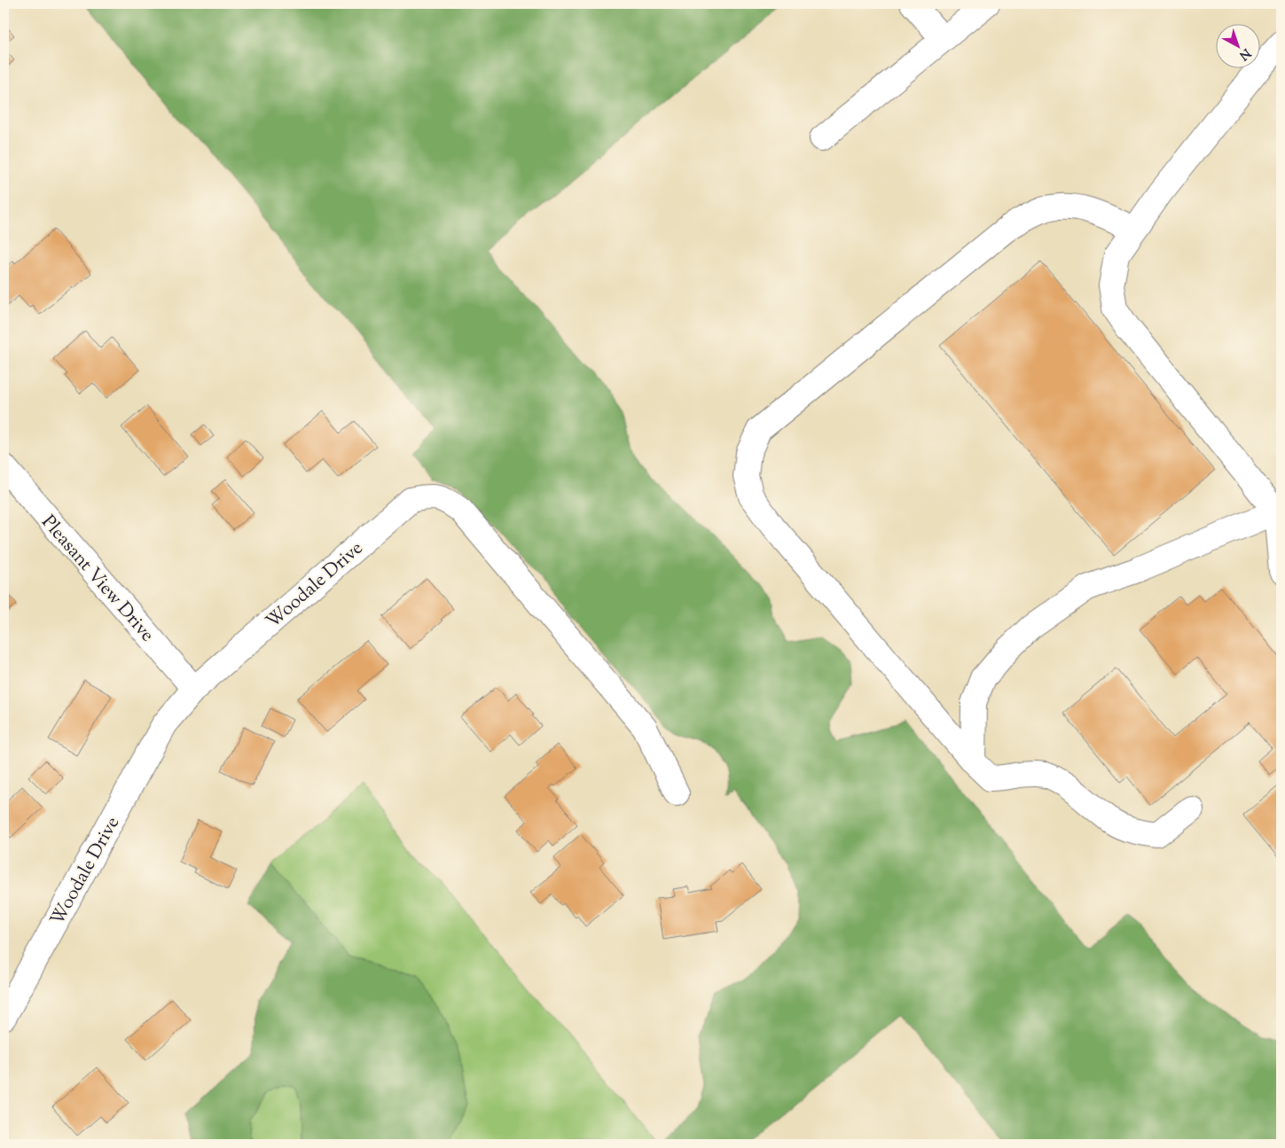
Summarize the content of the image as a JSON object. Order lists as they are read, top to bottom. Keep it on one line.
{"streets":{"street":["Pleasant View Drive","Woodale Drive"]},"crossings":[["Pleasant View Drive","Woodale Drive"]],"north":"bottom right"}
